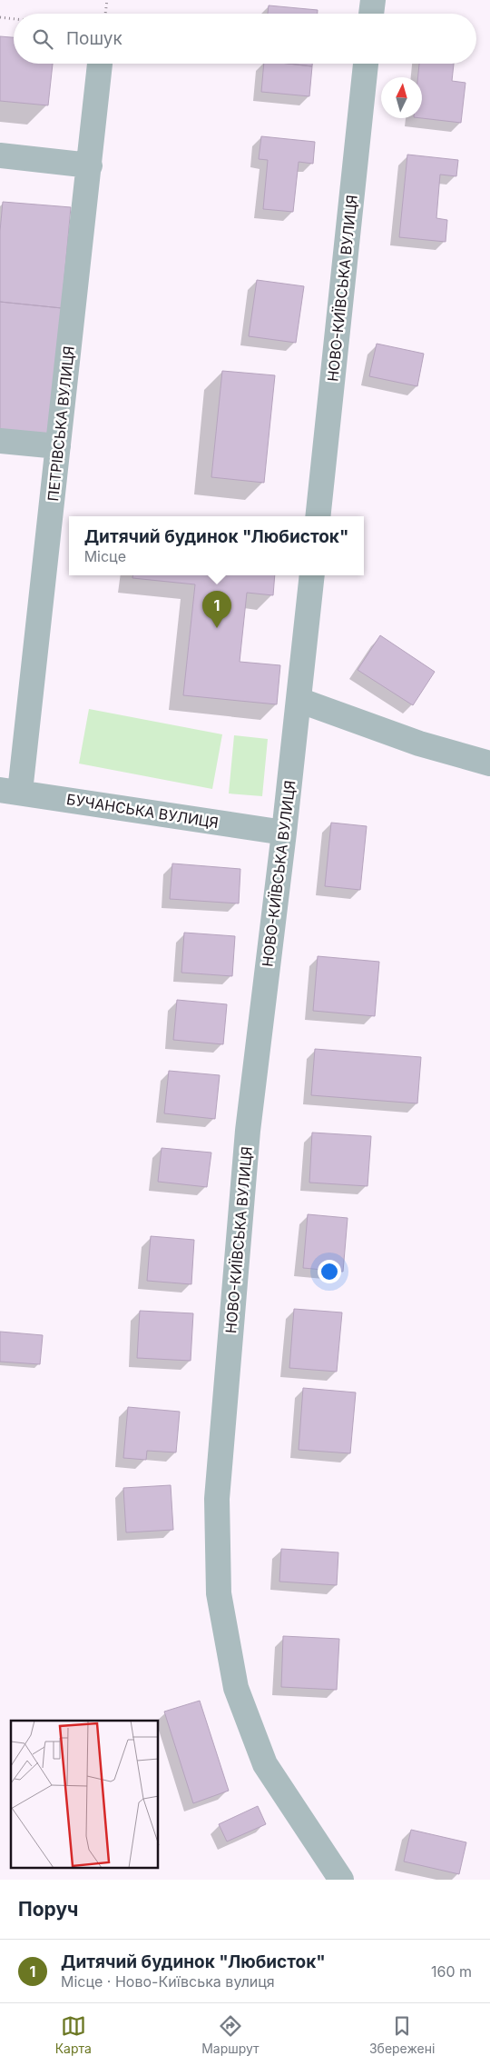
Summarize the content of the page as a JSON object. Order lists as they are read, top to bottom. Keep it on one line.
{"streets":{"street":["НОВО-КИЇВСЬКА ВУЛИЦЯ","ПЕТРІВСЬКА ВУЛИЦЯ","БУЧАНСЬКА ВУЛИЦЯ"]},"crossings":[["НОВО-КИЇВСЬКА ВУЛИЦЯ","БУЧАНСЬКА ВУЛИЦЯ"],["ПЕТРІВСЬКА ВУЛИЦЯ","БУЧАНСЬКА ВУЛИЦЯ"]],"north":"top","page":{"search":"Пошук","popup":["Дитячий будинок \"Любисток\"","Місце"],"pins":"1","heading":"Поруч","list":[{"mark":"1","name":"Дитячий будинок \"Любисток\"","note":"Місце · Ново-Київська вулиця","value":"160 m"}],"nav":["Карта","Маршрут","Збережені"]}}
